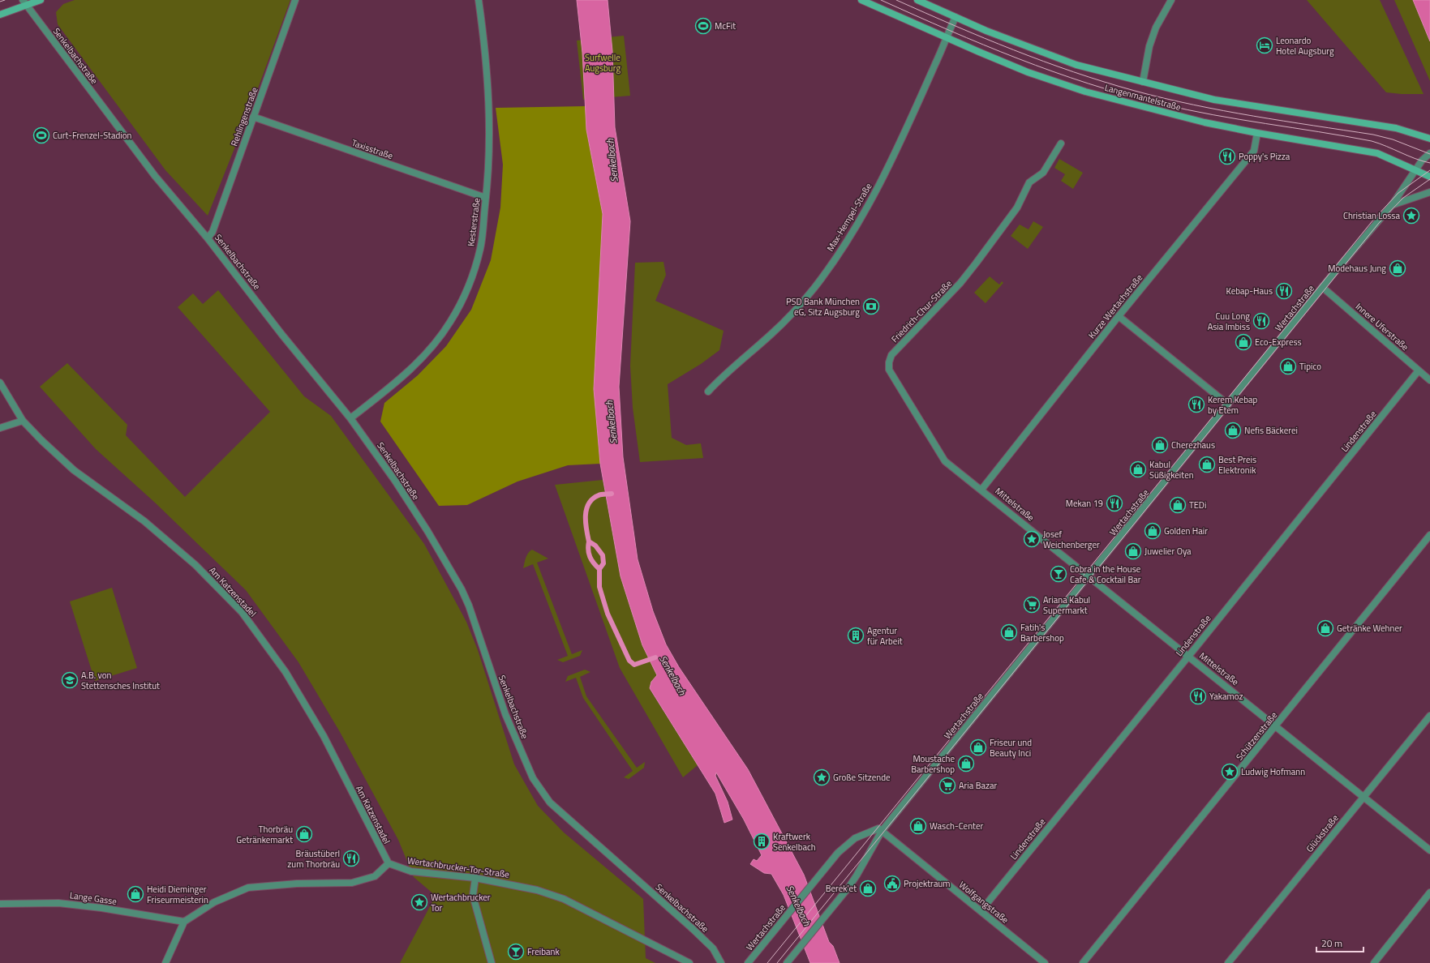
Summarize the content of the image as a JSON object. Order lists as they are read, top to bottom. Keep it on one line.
{"streets":{"main road":["Langenmantelstraße"],"street":["Senkelbachstraße","Rehlingenstraße","Taxisstraße","Max-Hempel-Straße","Kesterstraße","Kurze Wertachstraße","Wertachstraße","Friedrich-Chur-Straße","Innere Uferstraße","Lindenstraße","Mittelstraße","Am Katzenstadel","Schützenstraße","Glückstraße","Wertachbrucker-Tor-Straße","Lange Gasse","Wolfgangstraße"]},"crossings":[["Senkelbachstraße","Rehlingenstraße"],["Senkelbachstraße","Kesterstraße"],["Langenmantelstraße","Max-Hempel-Straße"],["Langenmantelstraße","Kurze Wertachstraße"],["Langenmantelstraße","Wertachstraße"],["Rehlingenstraße","Taxisstraße"],["Taxisstraße","Kesterstraße"],["Kurze Wertachstraße","Friedrich-Chur-Straße"],["Kurze Wertachstraße","Mittelstraße"],["Wertachstraße","Innere Uferstraße"],["Wertachstraße","Mittelstraße"],["Wertachstraße","Wolfgangstraße"],["Friedrich-Chur-Straße","Mittelstraße"],["Innere Uferstraße","Lindenstraße"],["Lindenstraße","Mittelstraße"],["Lindenstraße","Wolfgangstraße"],["Mittelstraße","Schützenstraße"],["Mittelstraße","Glückstraße"],["Am Katzenstadel","Wertachbrucker-Tor-Straße"]],"water":["Senkelbach"],"parks":["Surfwelle Augsburg"],"places":{"sports":["McFit","Curt-Frenzel-Stadion"],"hotel":["Leonardo Hotel Augsburg"],"restaurant":["Poppy's Pizza","Kebap-Haus","Cuu Long Asia Imbiss","Kerem Kebap by Etem","Mekan 19","Yakamoz","Bräustüberl zum Thorbräu"],"place":["Christian Lossa","Josef Weichenberger","Ludwig Hofmann","Große Sitzende","Wertachbrucker Tor"],"shop":["Modehaus Jung","Eco-Express","Tipico","Nefis Bäckerei","Cherezhaus","Best Preis Elektronik","Kabul Süßigkeiten","TEDi","Golden Hair","Juwelier Oya","Getränke Wehner","Fatih's Barbershop","Friseur und Beauty Inci","Moustache Barbershop","Wasch-Center","Thorbräu Getränkemarkt","Berek'et","Heidi Dieminger Friseurmeisterin"],"bank":["PSD Bank München eG, Sitz Augsburg"],"bar":["Cobra in the House Cafe & Cocktail Bar","Freibank"],"supermarket":["Ariana Kabul Supermarkt","Aria Bazar"],"building":["Agentur für Arbeit","Kraftwerk Senkelbach"],"school or university":["A.B. von Stettensches Institut"],"public building":["Projektraum"]},"scale_bar":"20 m"}
